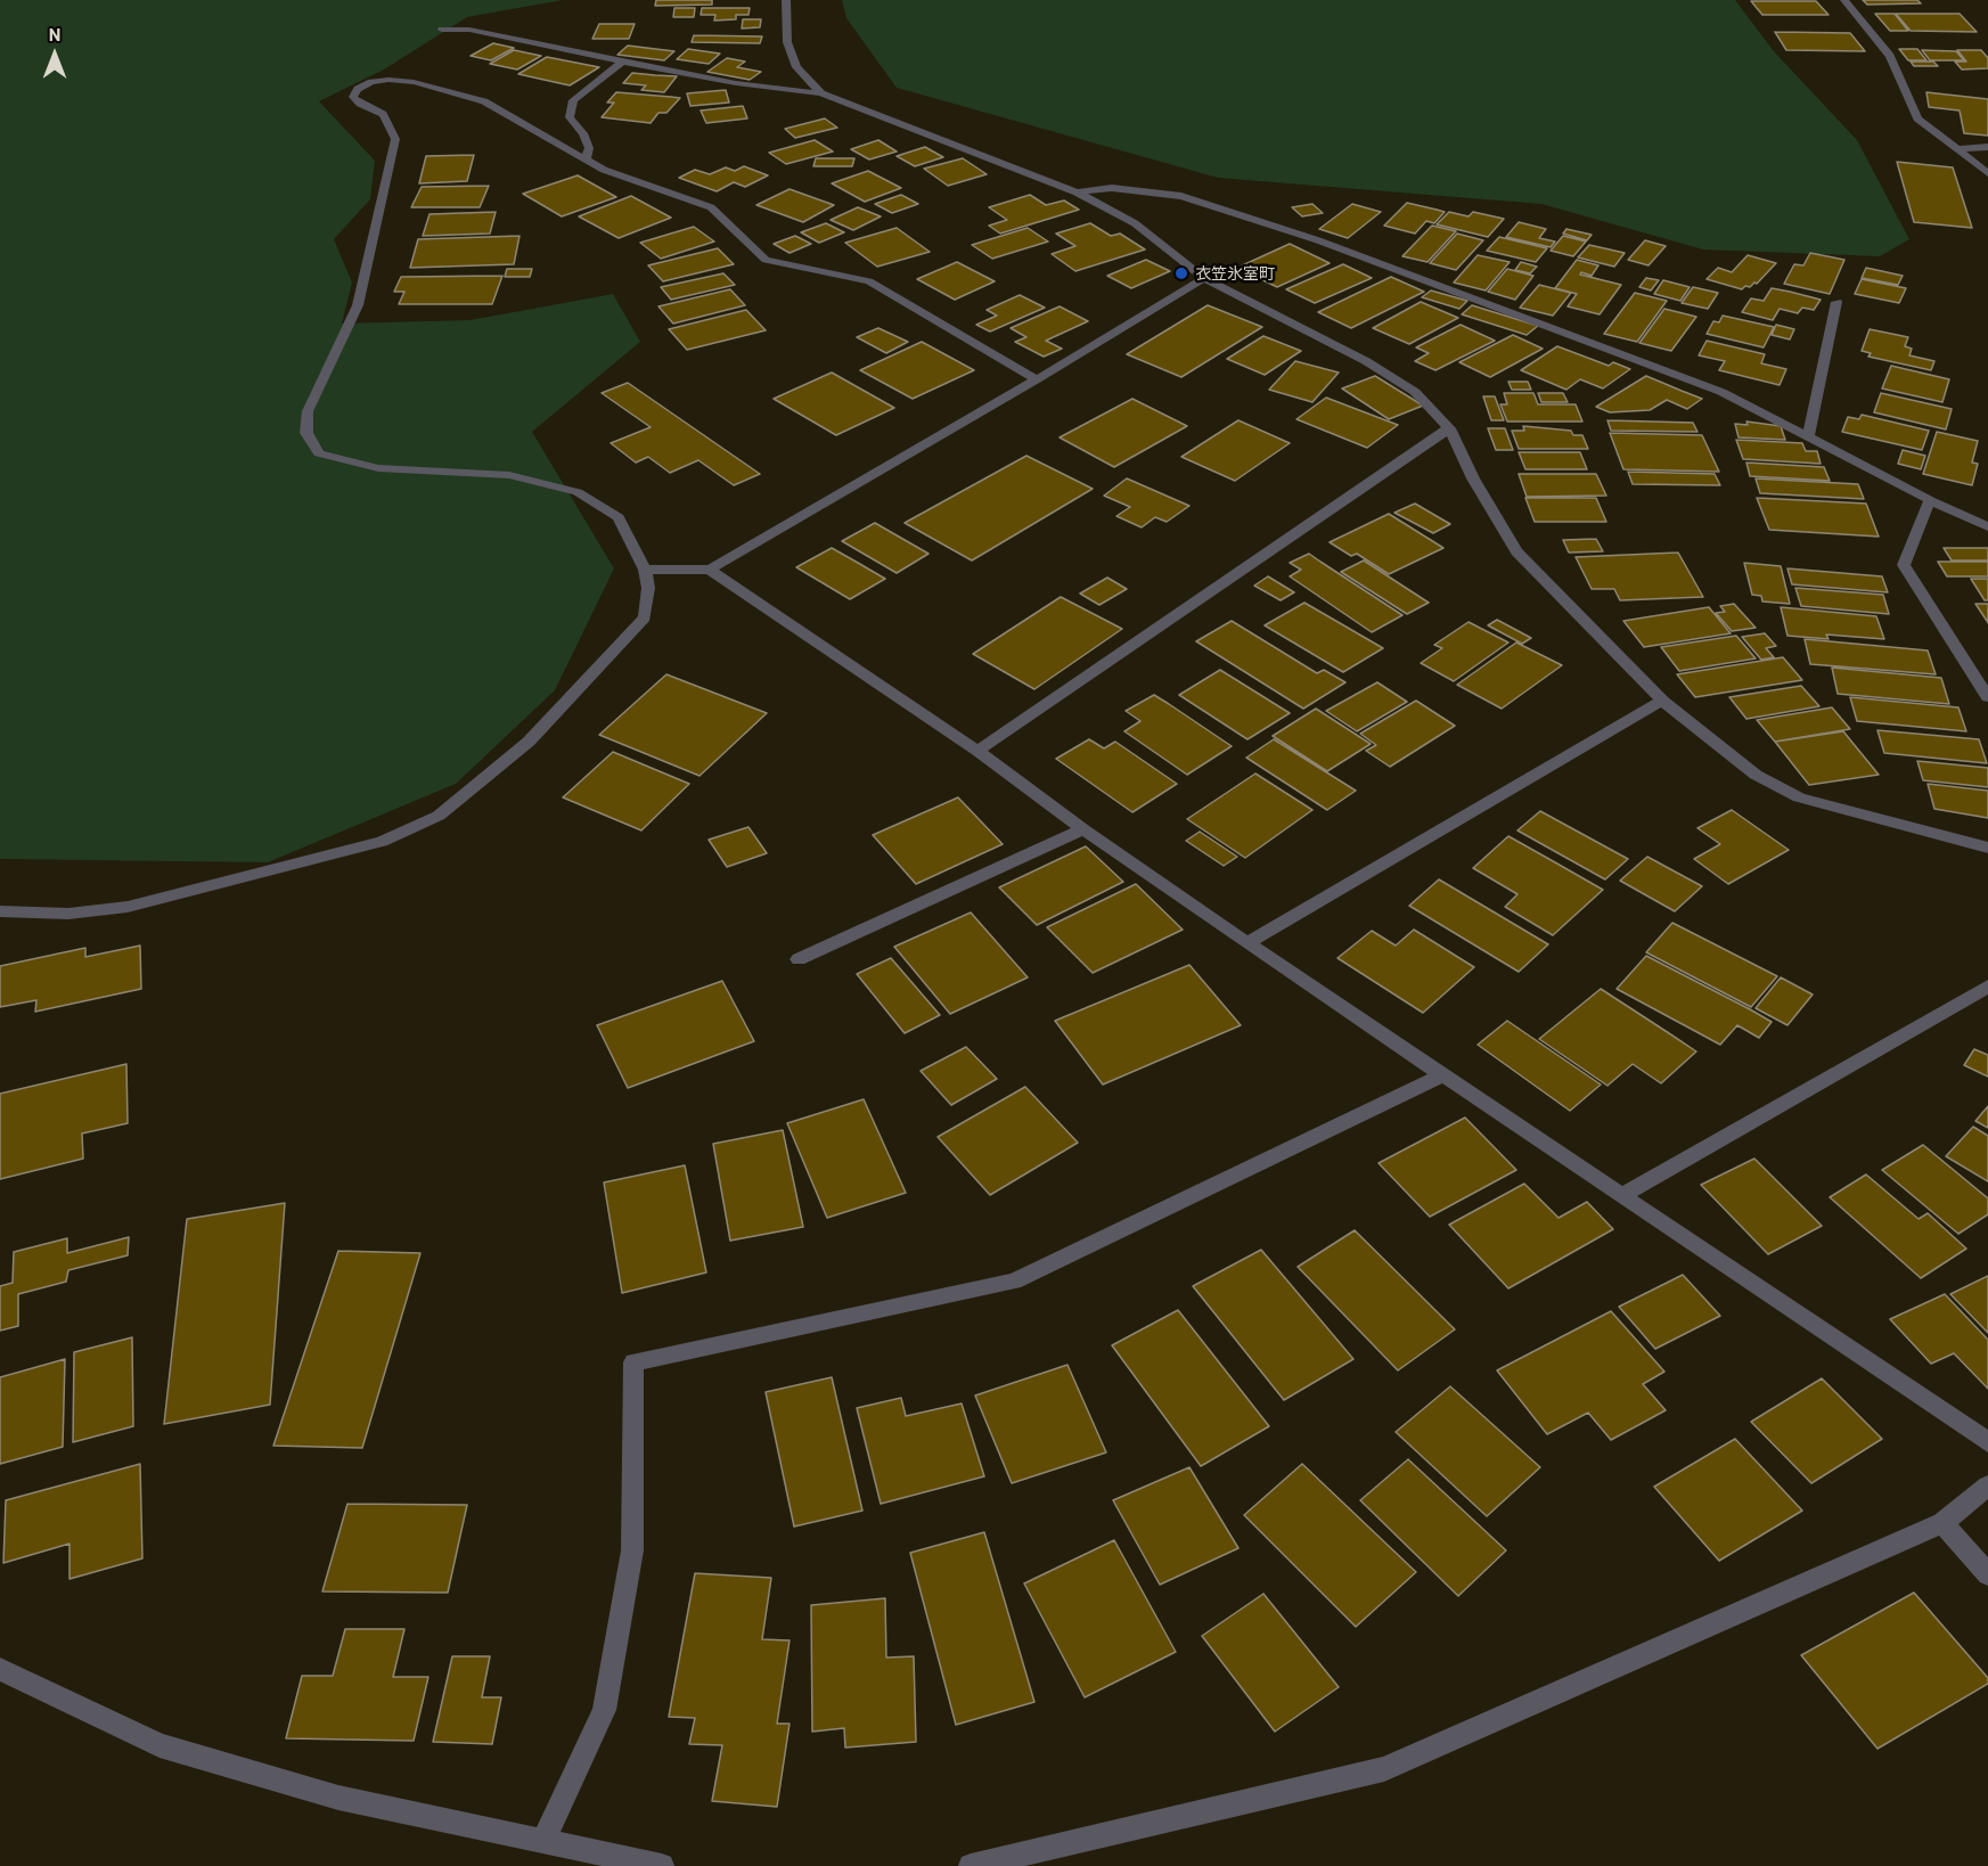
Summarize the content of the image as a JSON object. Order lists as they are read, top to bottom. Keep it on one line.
{"places":["衣笠氷室町"],"north":"top"}
